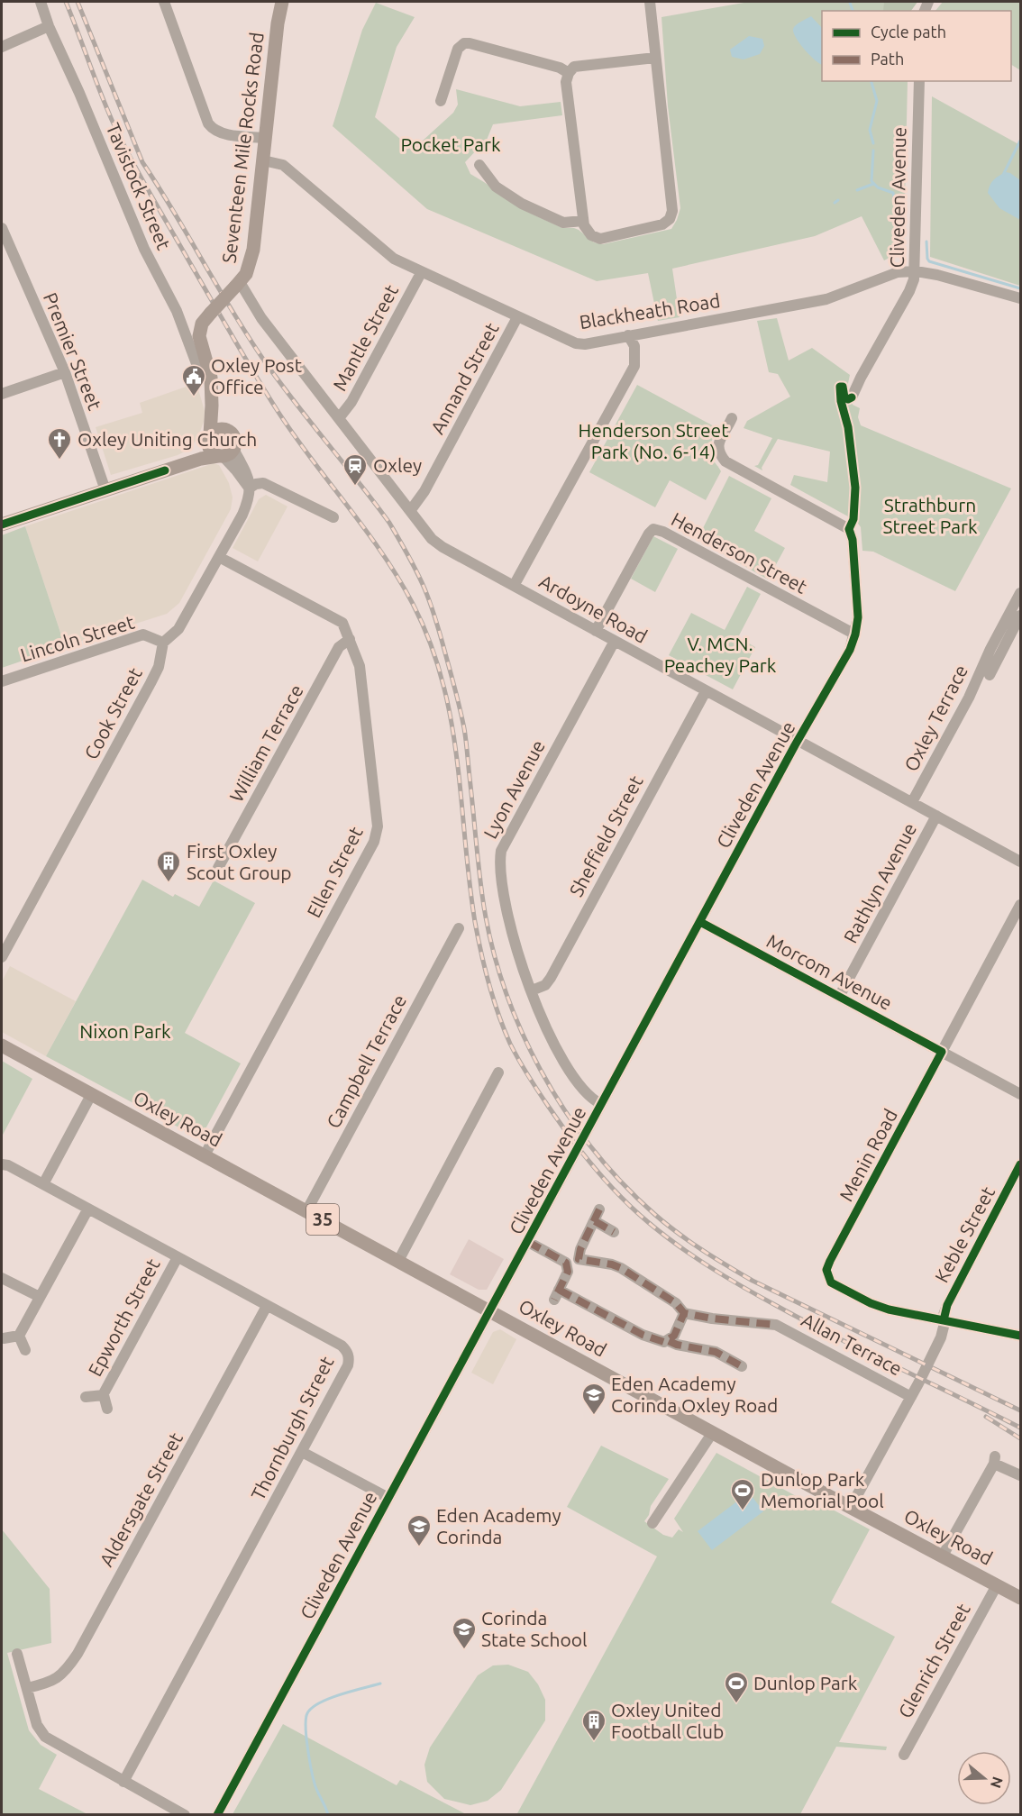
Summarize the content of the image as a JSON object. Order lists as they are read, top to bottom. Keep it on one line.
{"streets":{"main road":["Seventeen Mile Rocks Road","Oxley Road","35"],"street":["Tavistock Street","Cliveden Avenue","Blackheath Road","Mantle Street","Premier Street","Annand Street","Henderson Street","Ardoyne Road","Lincoln Street","Cook Street","Oxley Terrace","William Terrace","Lyon Avenue","Sheffield Street","Ellen Street","Rathlyn Avenue","Morcom Avenue","Campbell Terrace","Menin Road","Keble Street","Epworth Street","Allan Terrace","Thornburgh Street","Aldersgate Street","Glenrich Street"]},"crossings":[["Seventeen Mile Rocks Road","Tavistock Street"],["Seventeen Mile Rocks Road","Blackheath Road"],["Seventeen Mile Rocks Road","Ardoyne Road"],["Cliveden Avenue","Blackheath Road"],["Cliveden Avenue","Henderson Street"],["Cliveden Avenue","Ardoyne Road"],["Cliveden Avenue","Lyon Avenue"],["Cliveden Avenue","Morcom Avenue"],["Cliveden Avenue","Oxley Road"],["Blackheath Road","Mantle Street"],["Blackheath Road","Annand Street"],["Mantle Street","Ardoyne Road"],["Annand Street","Ardoyne Road"],["Henderson Street","Ardoyne Road"],["Ardoyne Road","Oxley Terrace"],["Ardoyne Road","Lyon Avenue"],["Ardoyne Road","Sheffield Street"],["Ardoyne Road","Rathlyn Avenue"],["Lincoln Street","Cook Street"],["William Terrace","Ellen Street"],["Lyon Avenue","Sheffield Street"],["Ellen Street","Oxley Road"],["Rathlyn Avenue","Morcom Avenue"],["Morcom Avenue","Menin Road"],["Campbell Terrace","Oxley Road"],["Oxley Road","Allan Terrace"],["Oxley Road","Glenrich Street"],["Menin Road","Keble Street"],["Menin Road","Allan Terrace"],["Keble Street","Allan Terrace"],["Epworth Street","Thornburgh Street"],["Thornburgh Street","Aldersgate Street"]],"parks":["Pocket Park","Henderson Street Park (No. 6-14)","Strathburn Street Park","V. MCN. Peachey Park","Nixon Park"],"places":{"public building":["Oxley Post Office"],"church":["Oxley Uniting Church"],"station":["Oxley"],"building":["First Oxley Scout Group","Oxley United Football Club"],"school or university":["Eden Academy Corinda Oxley Road","Eden Academy Corinda","Corinda State School"],"sports":["Dunlop Park Memorial Pool","Dunlop Park"]},"legend":["Cycle path","Path"],"north":"right"}
